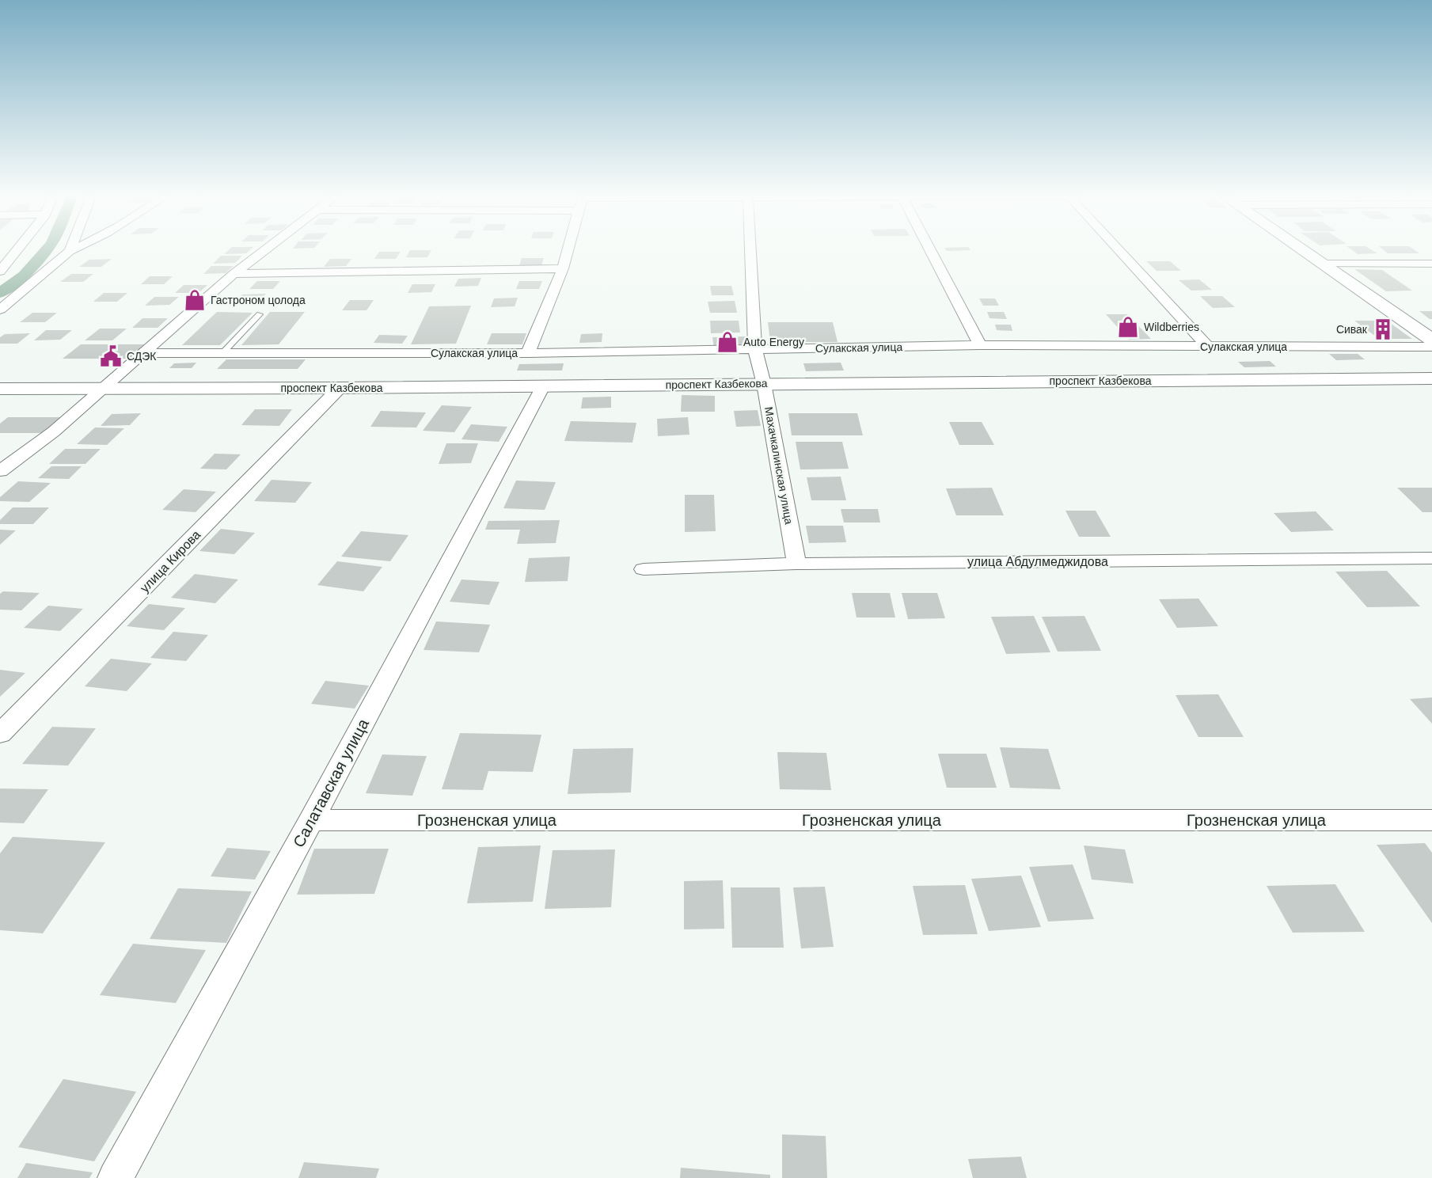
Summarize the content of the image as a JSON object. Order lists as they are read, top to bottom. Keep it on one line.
{"streets":{"main road":["проспект Казбекова"],"street":["Сулакская улица","Махачкалинская улица","улица Кирова","улица Абдулмеджидова","Салатавская улица","Грозненская улица"]},"crossings":[["Сулакская улица","Махачкалинская улица"],["проспект Казбекова","Махачкалинская улица"],["проспект Казбекова","улица Кирова"],["проспект Казбекова","Салатавская улица"],["Махачкалинская улица","улица Абдулмеджидова"],["Салатавская улица","Грозненская улица"]],"places":{"shop":["Гастроном цолода","Wildberries","Auto Energy"],"building":["Сивак"],"public building":["СДЭК"]}}
